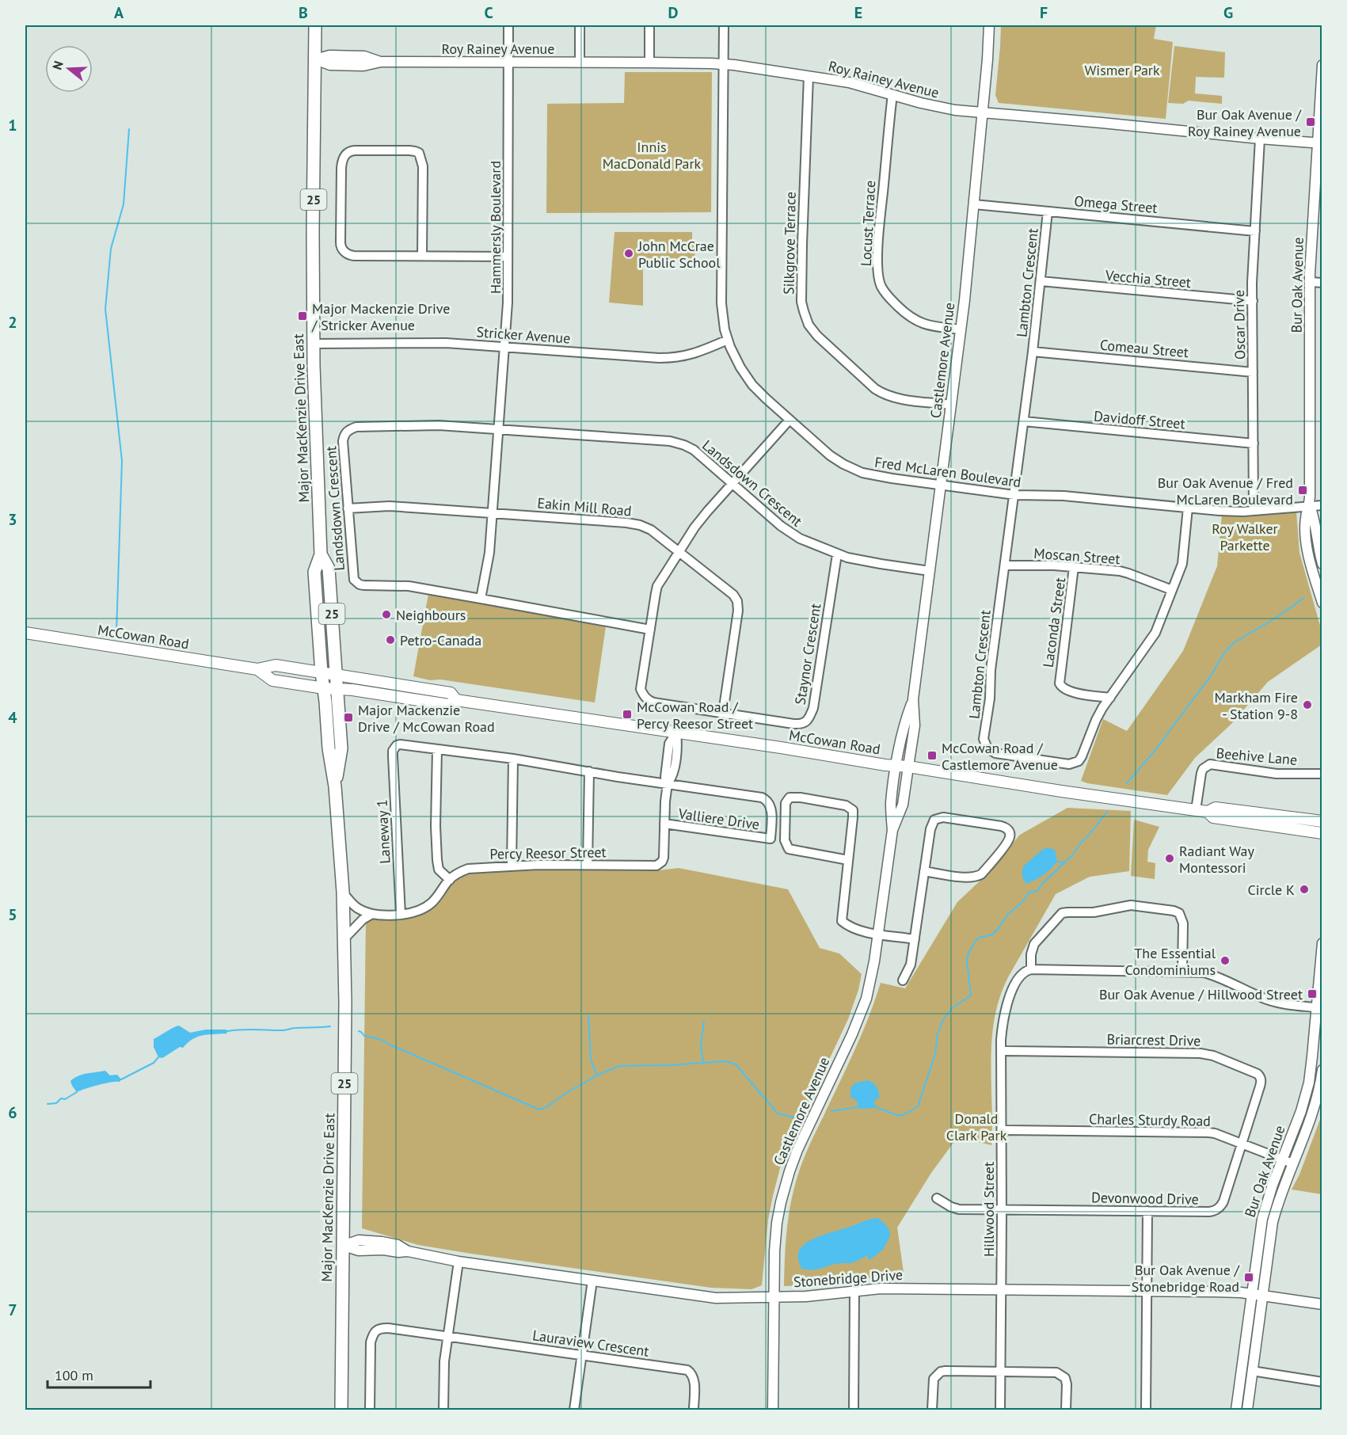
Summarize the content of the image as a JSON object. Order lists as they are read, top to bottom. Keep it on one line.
{"streets":{"main road":["25","Major MacKenzie Drive East","McCowan Road"],"street":["Roy Rainey Avenue","Omega Street","Locust Terrace","Hammersly Boulevard","Silkgrove Terrace","Vecchia Street","Lambton Crescent","Bur Oak Avenue","Oscar Drive","Stricker Avenue","Comeau Street","Castlemore Avenue","Davidoff Street","Fred McLaren Boulevard","Landsdown Crescent","Eakin Mill Road","Moscan Street","Laconda Street","Staynor Crescent","Beehive Lane","Valliere Drive","Laneway 1","Percy Reesor Street","Briarcrest Drive","Charles Sturdy Road","Devonwood Drive","Hillwood Street","Stonebridge Drive","Lauraview Crescent"]},"crossings":[["Roy Rainey Avenue","Locust Terrace"],["Roy Rainey Avenue","Hammersly Boulevard"],["Roy Rainey Avenue","Silkgrove Terrace"],["Roy Rainey Avenue","Bur Oak Avenue"],["Roy Rainey Avenue","Oscar Drive"],["Roy Rainey Avenue","Castlemore Avenue"],["Roy Rainey Avenue","Major MacKenzie Drive East"],["Roy Rainey Avenue","Fred McLaren Boulevard"],["Omega Street","Lambton Crescent"],["Omega Street","Oscar Drive"],["Omega Street","Castlemore Avenue"],["Locust Terrace","Castlemore Avenue"],["Hammersly Boulevard","Stricker Avenue"],["Hammersly Boulevard","Landsdown Crescent"],["Silkgrove Terrace","Castlemore Avenue"],["Vecchia Street","Lambton Crescent"],["Vecchia Street","Oscar Drive"],["Lambton Crescent","Comeau Street"],["Lambton Crescent","Davidoff Street"],["Lambton Crescent","Fred McLaren Boulevard"],["Lambton Crescent","Moscan Street"],["Lambton Crescent","Laconda Street"],["Bur Oak Avenue","Fred McLaren Boulevard"],["Bur Oak Avenue","Charles Sturdy Road"],["Bur Oak Avenue","Stonebridge Drive"],["Oscar Drive","Comeau Street"],["Oscar Drive","Davidoff Street"],["Oscar Drive","Fred McLaren Boulevard"],["Stricker Avenue","Major MacKenzie Drive East"],["Stricker Avenue","Fred McLaren Boulevard"],["Castlemore Avenue","Fred McLaren Boulevard"],["Castlemore Avenue","Landsdown Crescent"],["Castlemore Avenue","McCowan Road"],["Castlemore Avenue","Stonebridge Drive"],["Major MacKenzie Drive East","McCowan Road"],["Major MacKenzie Drive East","Percy Reesor Street"],["Major MacKenzie Drive East","Stonebridge Drive"],["Fred McLaren Boulevard","Staynor Crescent"],["Landsdown Crescent","Eakin Mill Road"],["Landsdown Crescent","Staynor Crescent"],["Eakin Mill Road","Staynor Crescent"],["Moscan Street","Laconda Street"],["McCowan Road","Beehive Lane"],["McCowan Road","Percy Reesor Street"],["Valliere Drive","Percy Reesor Street"],["Laneway 1","Percy Reesor Street"],["Briarcrest Drive","Charles Sturdy Road"],["Briarcrest Drive","Devonwood Drive"],["Briarcrest Drive","Hillwood Street"],["Charles Sturdy Road","Devonwood Drive"],["Charles Sturdy Road","Hillwood Street"],["Devonwood Drive","Hillwood Street"],["Hillwood Street","Stonebridge Drive"]],"parks":["Wismer Park","Innis MacDonald Park","Roy Walker Parkette","Donald Clark Park"],"places":{"transit":["Bur Oak Avenue / Roy Rainey Avenue","Major Mackenzie Drive / Stricker Avenue","Bur Oak Avenue / Fred McLaren Boulevard","McCowan Road / Percy Reesor Street","Major Mackenzie Drive / McCowan Road","McCowan Road / Castlemore Avenue","Bur Oak Avenue / Hillwood Street","Bur Oak Avenue / Stonebridge Road"],"other":["John McCrae Public School","Neighbours","Petro-Canada","Markham Fire - Station 9-8","Radiant Way Montessori","Circle K","The Essential Condominiums"]},"scale_bar":"100 m","north":"left","grid":{"columns":["A","B","C","D","E","F","G"],"rows":["1","2","3","4","5","6","7"]}}
